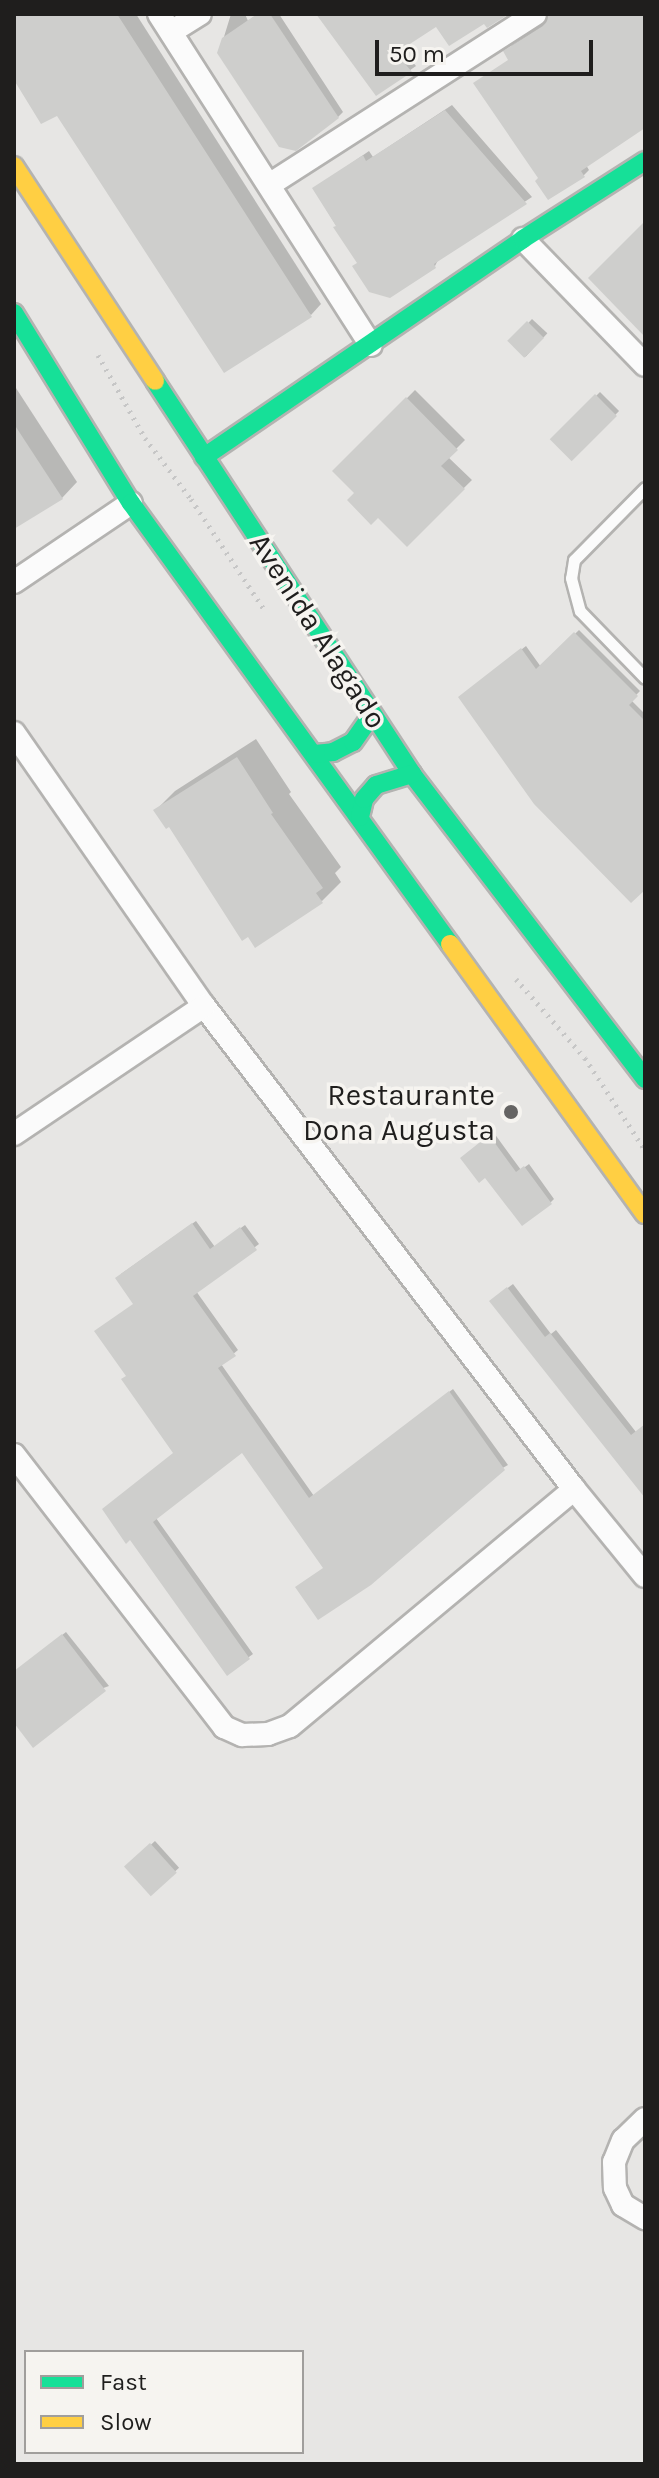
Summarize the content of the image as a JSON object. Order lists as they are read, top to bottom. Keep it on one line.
{"streets":{"main road":["Avenida Alagado"]},"places":["Restaurante Dona Augusta"],"legend":["Fast","Slow"],"scale_bar":"50 m"}
